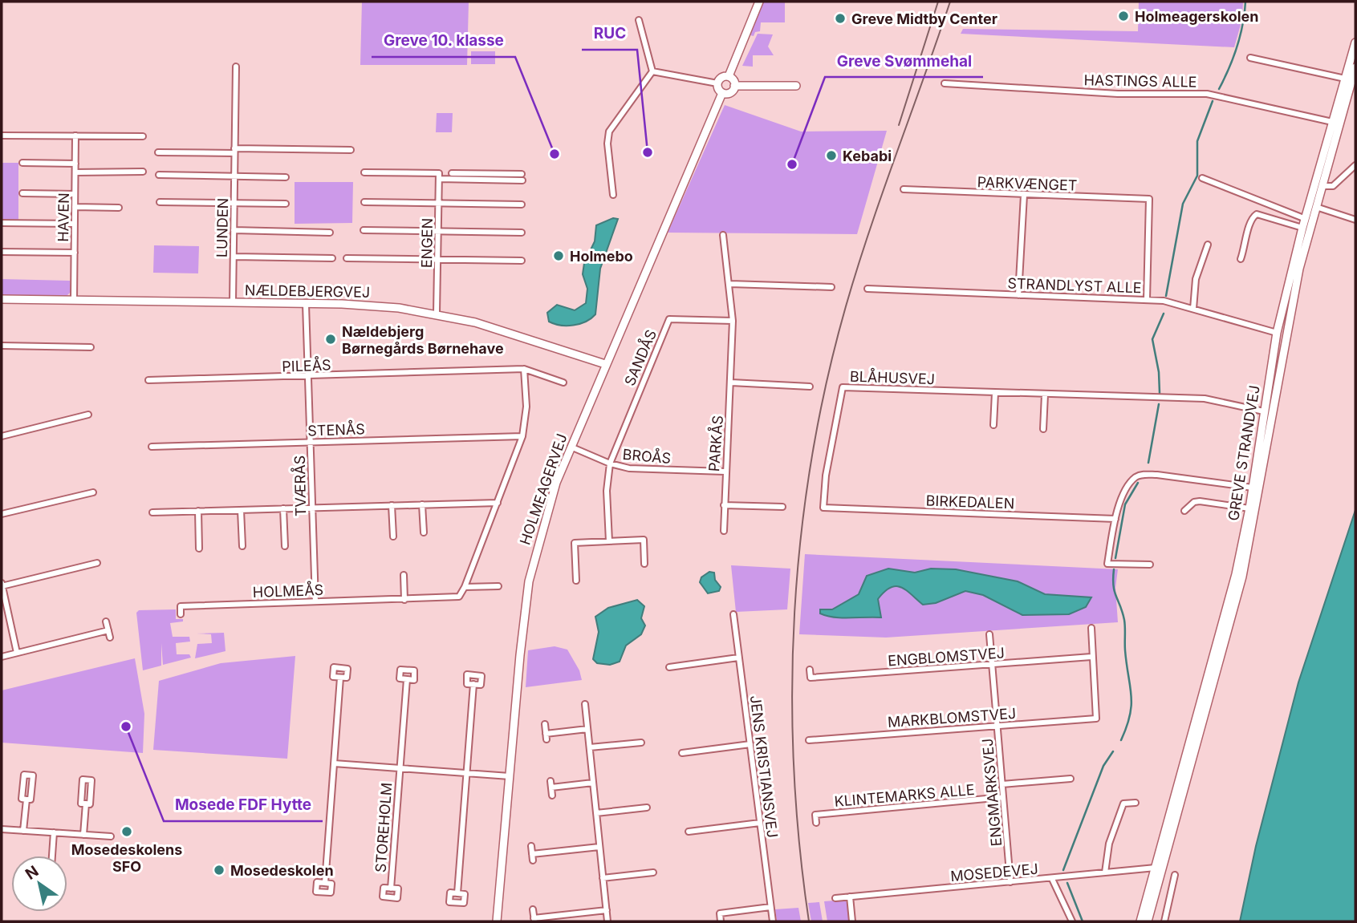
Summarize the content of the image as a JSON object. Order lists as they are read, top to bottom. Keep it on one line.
{"streets":{"main road":["NÆLDEBJERGVEJ","GREVE STRANDVEJ","HOLMEAGERVEJ"],"street":["HASTINGS ALLE","PARKVÆNGET","HAVEN","LUNDEN","ENGEN","STRANDLYST ALLE","SANDÅS","PILEÅS","BLÅHUSVEJ","STENÅS","PARKÅS","BROÅS","TVÆRÅS","BIRKEDALEN","HOLMEÅS","ENGBLOMSTVEJ","MARKBLOMSTVEJ","JENS KRISTIANSVEJ","ENGMARKSVEJ","KLINTEMARKS ALLE","STOREHOLM","MOSEDEVEJ"]},"crossings":[["HASTINGS ALLE","GREVE STRANDVEJ"],["PARKVÆNGET","STRANDLYST ALLE"],["HAVEN","NÆLDEBJERGVEJ"],["LUNDEN","NÆLDEBJERGVEJ"],["ENGEN","NÆLDEBJERGVEJ"],["STRANDLYST ALLE","GREVE STRANDVEJ"],["NÆLDEBJERGVEJ","TVÆRÅS"],["NÆLDEBJERGVEJ","HOLMEAGERVEJ"],["SANDÅS","PARKÅS"],["SANDÅS","BROÅS"],["PILEÅS","TVÆRÅS"],["BLÅHUSVEJ","GREVE STRANDVEJ"],["BLÅHUSVEJ","BIRKEDALEN"],["STENÅS","TVÆRÅS"],["PARKÅS","BROÅS"],["GREVE STRANDVEJ","MOSEDEVEJ"],["BROÅS","HOLMEAGERVEJ"],["TVÆRÅS","HOLMEÅS"],["HOLMEAGERVEJ","STOREHOLM"],["ENGBLOMSTVEJ","MARKBLOMSTVEJ"],["ENGBLOMSTVEJ","ENGMARKSVEJ"],["MARKBLOMSTVEJ","ENGMARKSVEJ"],["ENGMARKSVEJ","KLINTEMARKS ALLE"],["ENGMARKSVEJ","MOSEDEVEJ"]],"places":["Holmeagerskolen","Greve Midtby Center","RUC","Greve 10. klasse","Kebabi","Greve Svømmehal","Holmebo","Nældebjerg Børnegårds Børnehave","Mosede FDF Hytte","Mosedeskolens SFO","Mosedeskolen"],"north":"top left"}
